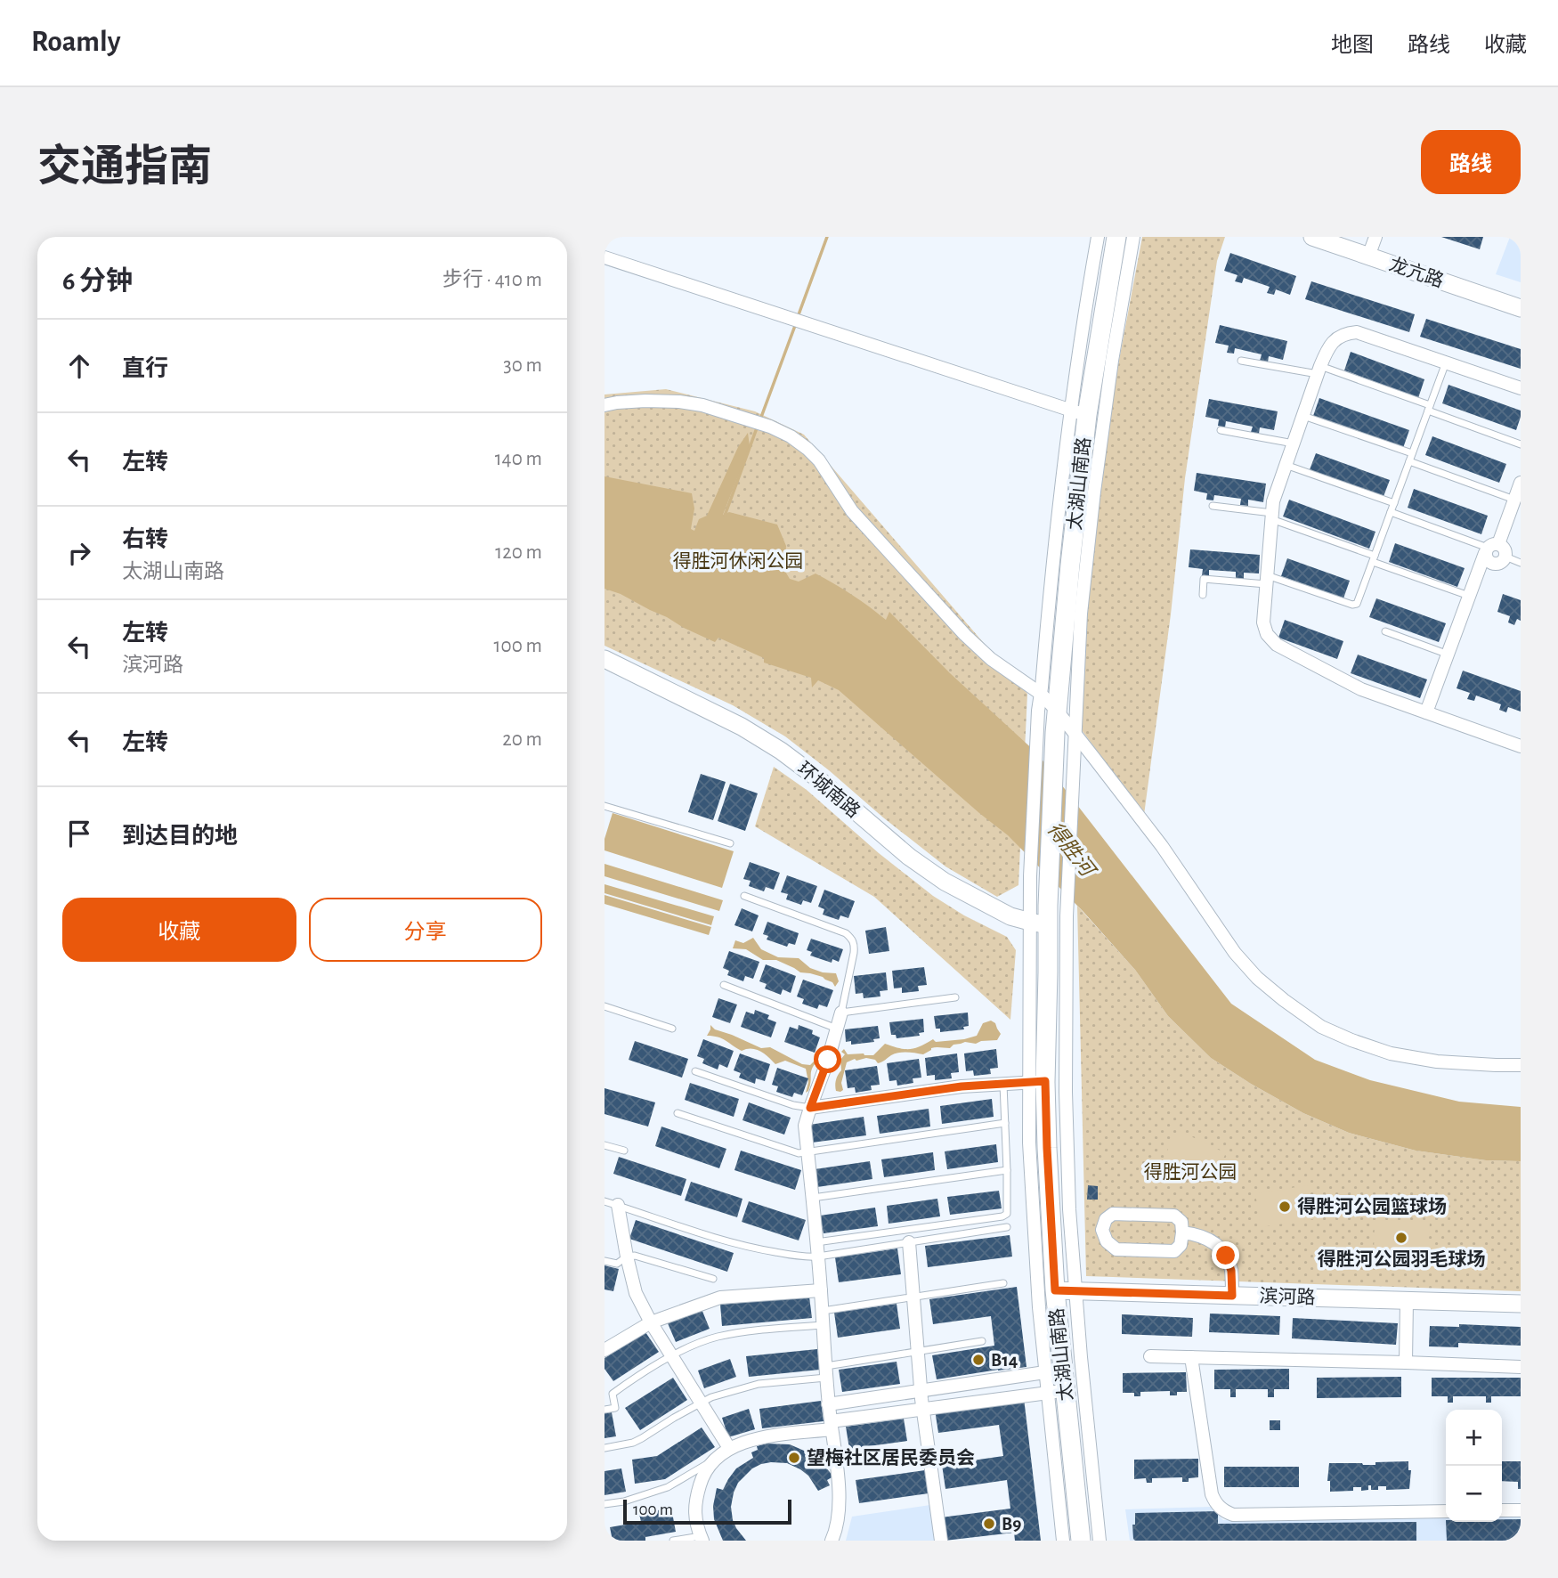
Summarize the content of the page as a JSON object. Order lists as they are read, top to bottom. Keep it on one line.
{"streets":{"main road":["太湖山南路"],"street":["龙亢路","环城南路","滨河路"]},"crossings":[["太湖山南路","环城南路"],["太湖山南路","滨河路"]],"water":["得胜河"],"parks":["得胜河休闲公园","得胜河公园"],"places":["得胜河公园篮球场","得胜河公园羽毛球场","B14","望梅社区居民委员会","B9"],"scale_bar":"100 m","page":{"header":"Roamly","nav":["地图","路线","收藏"],"title":"交通指南","buttons":["路线",["收藏","分享"]],"heading":["6 分钟","步行 · 410 m"],"list":[["直行","30 m"],["左转","140 m"],["右转","太湖山南路","120 m"],["左转","滨河路","100 m"],["左转","20 m"],"到达目的地"],"map_buttons":["+","−"],"scale":"100 m"}}
